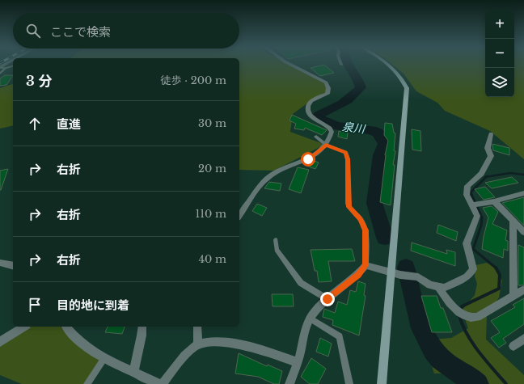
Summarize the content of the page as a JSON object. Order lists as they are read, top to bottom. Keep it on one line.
{"water":["泉川"],"page":{"map_buttons":["+","−"],"search":"ここで検索","heading":["3 分","徒歩 · 200 m"],"list":[["直進","30 m"],["右折","20 m"],["右折","110 m"],["右折","40 m"],"目的地に到着"]}}
